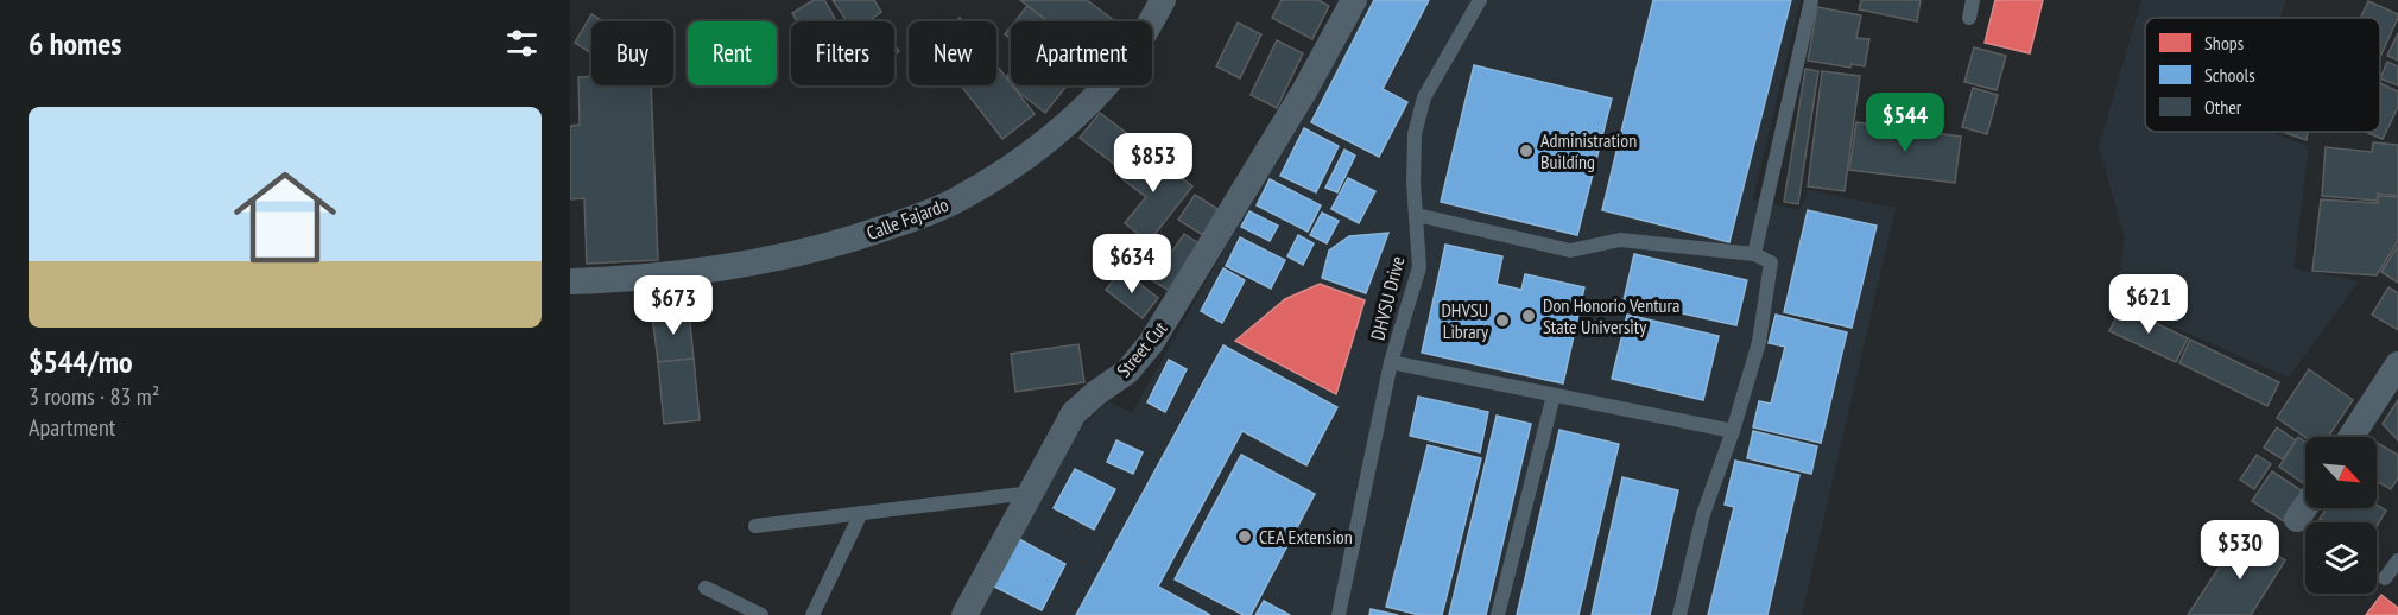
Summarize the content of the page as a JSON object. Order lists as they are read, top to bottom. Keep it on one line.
{"streets":{"street":["Calle Fajardo","Street Cut"],"lane":["DHVSU Drive"]},"places":["Administration Building","Don Honorio Ventura State University","DHVSU Library","CEA Extension"],"legend":["Shops","Schools","Other"],"north":"bottom right","page":{"heading":"6 homes","chip":["Buy","Rent","Filters","New","Apartment"],"list":[{"name":"$544/mo","note":"3 rooms · 83 m² · Apartment"}],"price":["$544","$853","$634","$621","$673","$530"]}}
